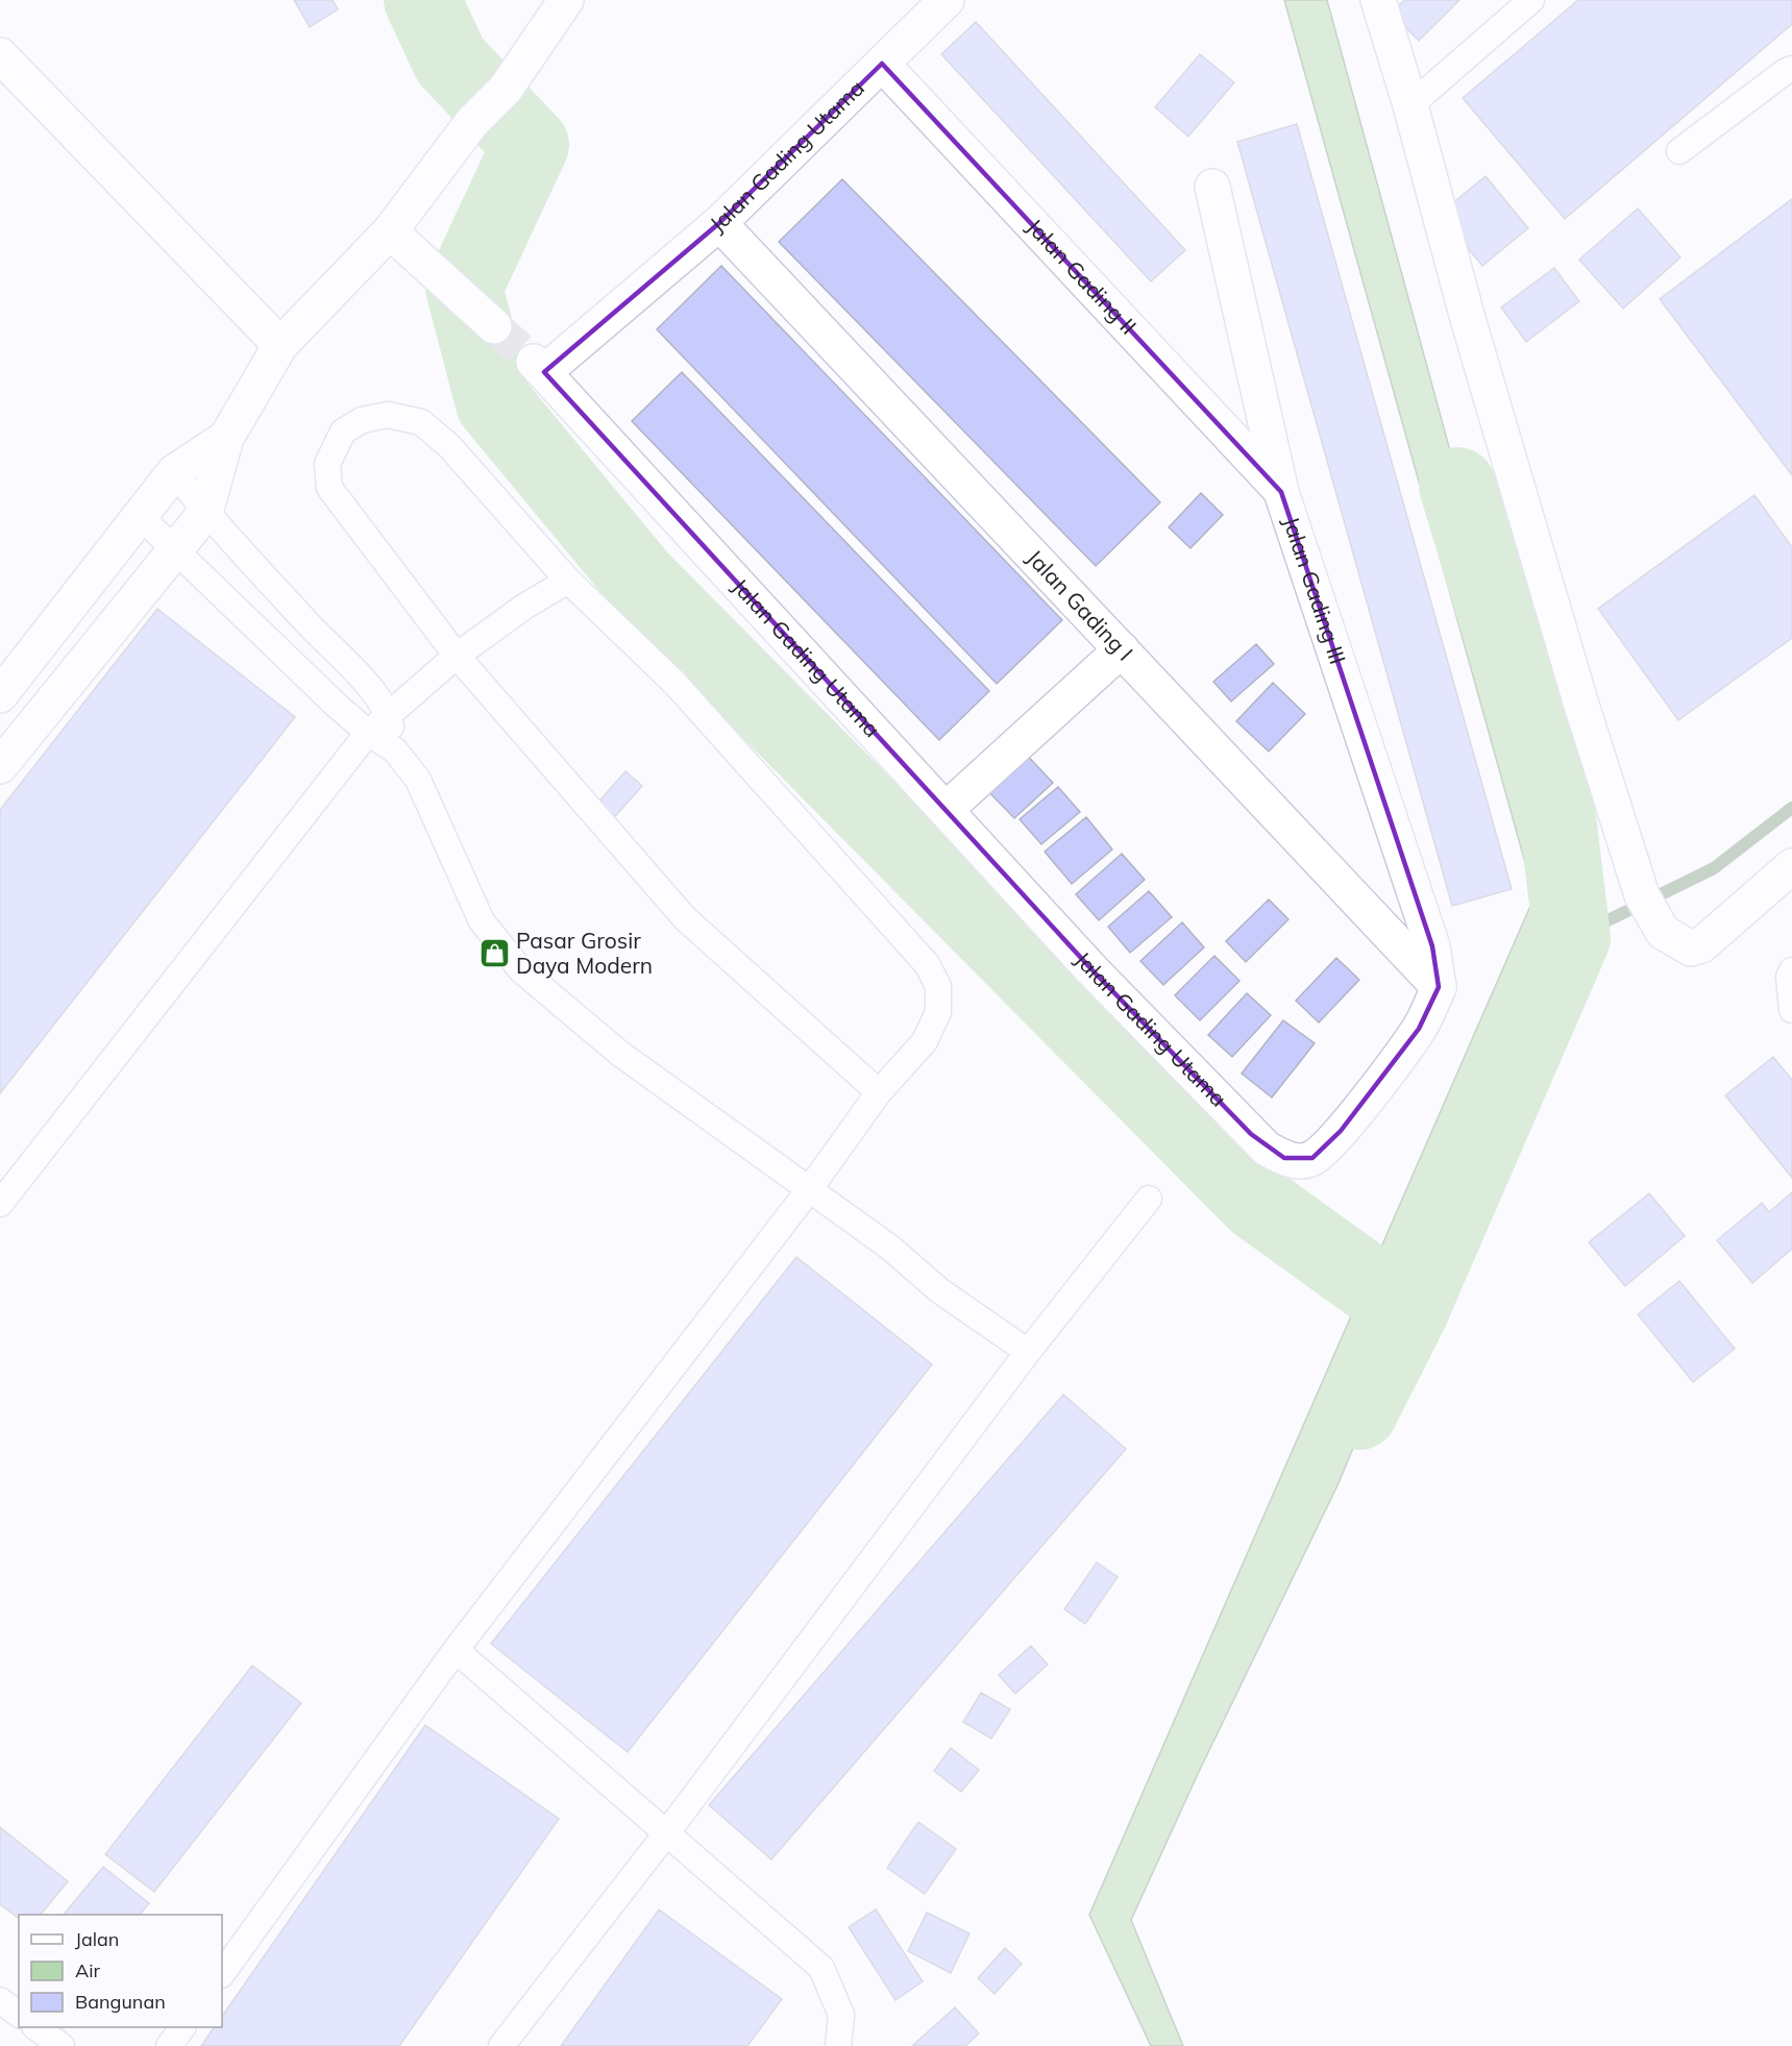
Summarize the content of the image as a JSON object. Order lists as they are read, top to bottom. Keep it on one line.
{"streets":{"street":["Jalan Gading Utama","Jalan Gading II","Jalan Gading III","Jalan Gading I"]},"crossings":[["Jalan Gading Utama","Jalan Gading II"],["Jalan Gading Utama","Jalan Gading III"],["Jalan Gading Utama","Jalan Gading I"],["Jalan Gading II","Jalan Gading III"],["Jalan Gading III","Jalan Gading I"]],"places":{"shop":["Pasar Grosir Daya Modern"]},"legend":["Jalan","Air","Bangunan"]}
